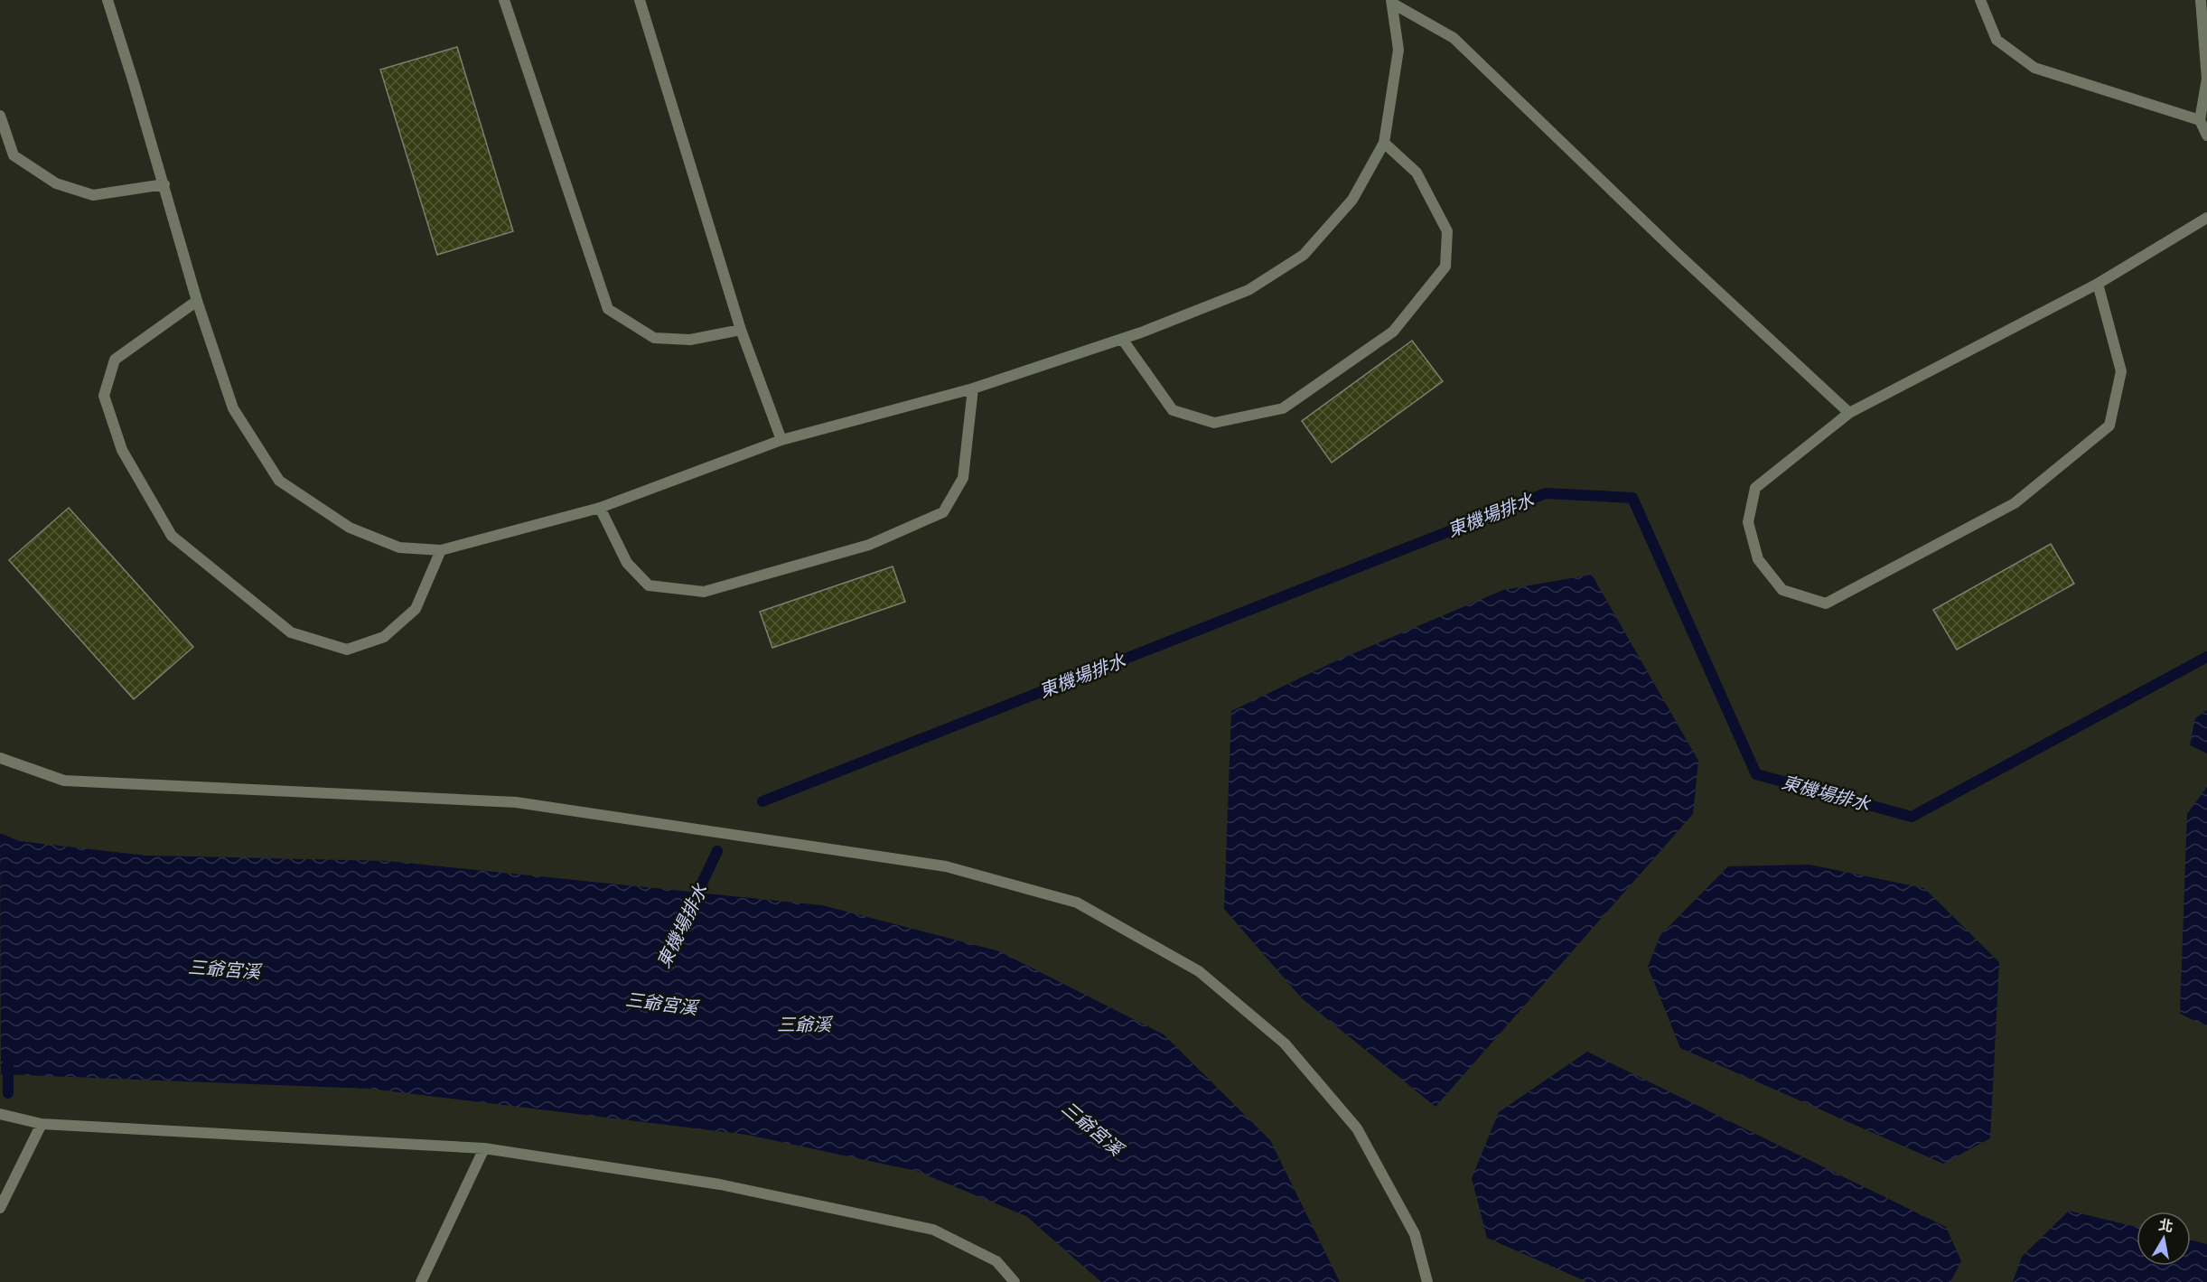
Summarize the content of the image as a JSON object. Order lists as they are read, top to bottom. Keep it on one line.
{"water":["東機場排水","三爺宮溪","三爺溪"],"north":"top"}
